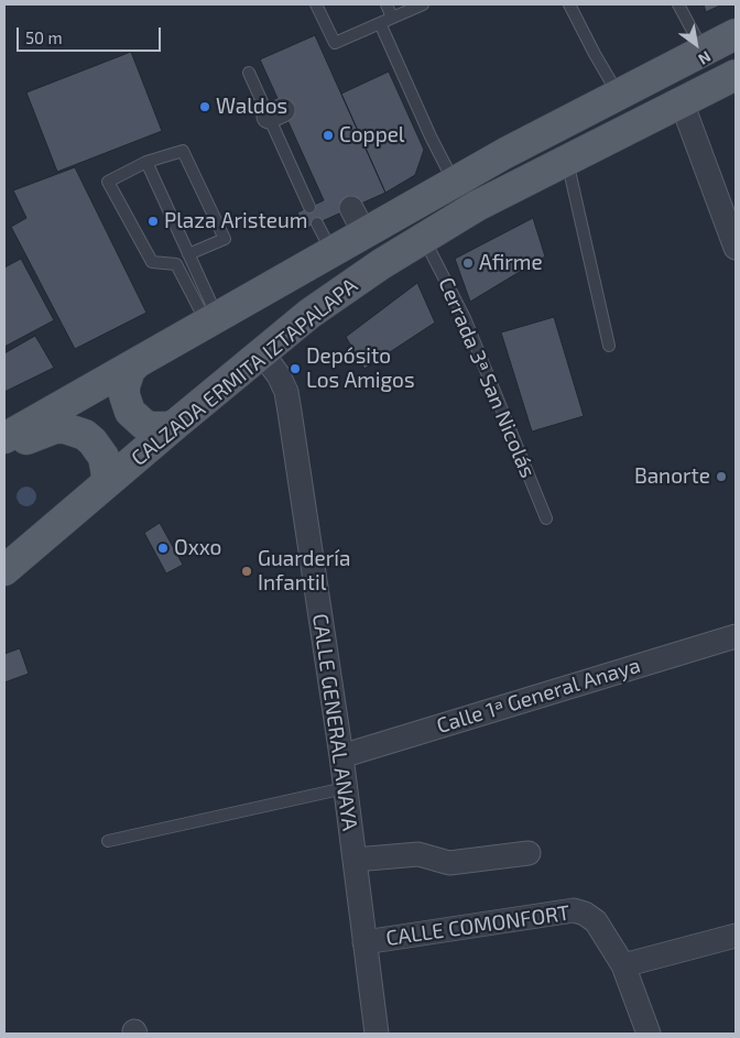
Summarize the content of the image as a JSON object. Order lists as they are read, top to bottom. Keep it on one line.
{"streets":{"main road":["CALZADA ERMITA IZTAPALAPA"],"street":["Calle 1ª General Anaya","CALLE GENERAL ANAYA","CALLE COMONFORT"],"lane":["Cerrada 3ª San Nicolás"]},"crossings":[["CALZADA ERMITA IZTAPALAPA","Cerrada 3ª San Nicolás"],["CALZADA ERMITA IZTAPALAPA","CALLE GENERAL ANAYA"],["Calle 1ª General Anaya","CALLE GENERAL ANAYA"],["CALLE GENERAL ANAYA","CALLE COMONFORT"]],"places":["Waldos","Coppel","Plaza Aristeum","Afirme","Depósito Los Amigos","Banorte","Oxxo","Guardería Infantil"],"scale_bar":"50 m","north":"bottom right"}
